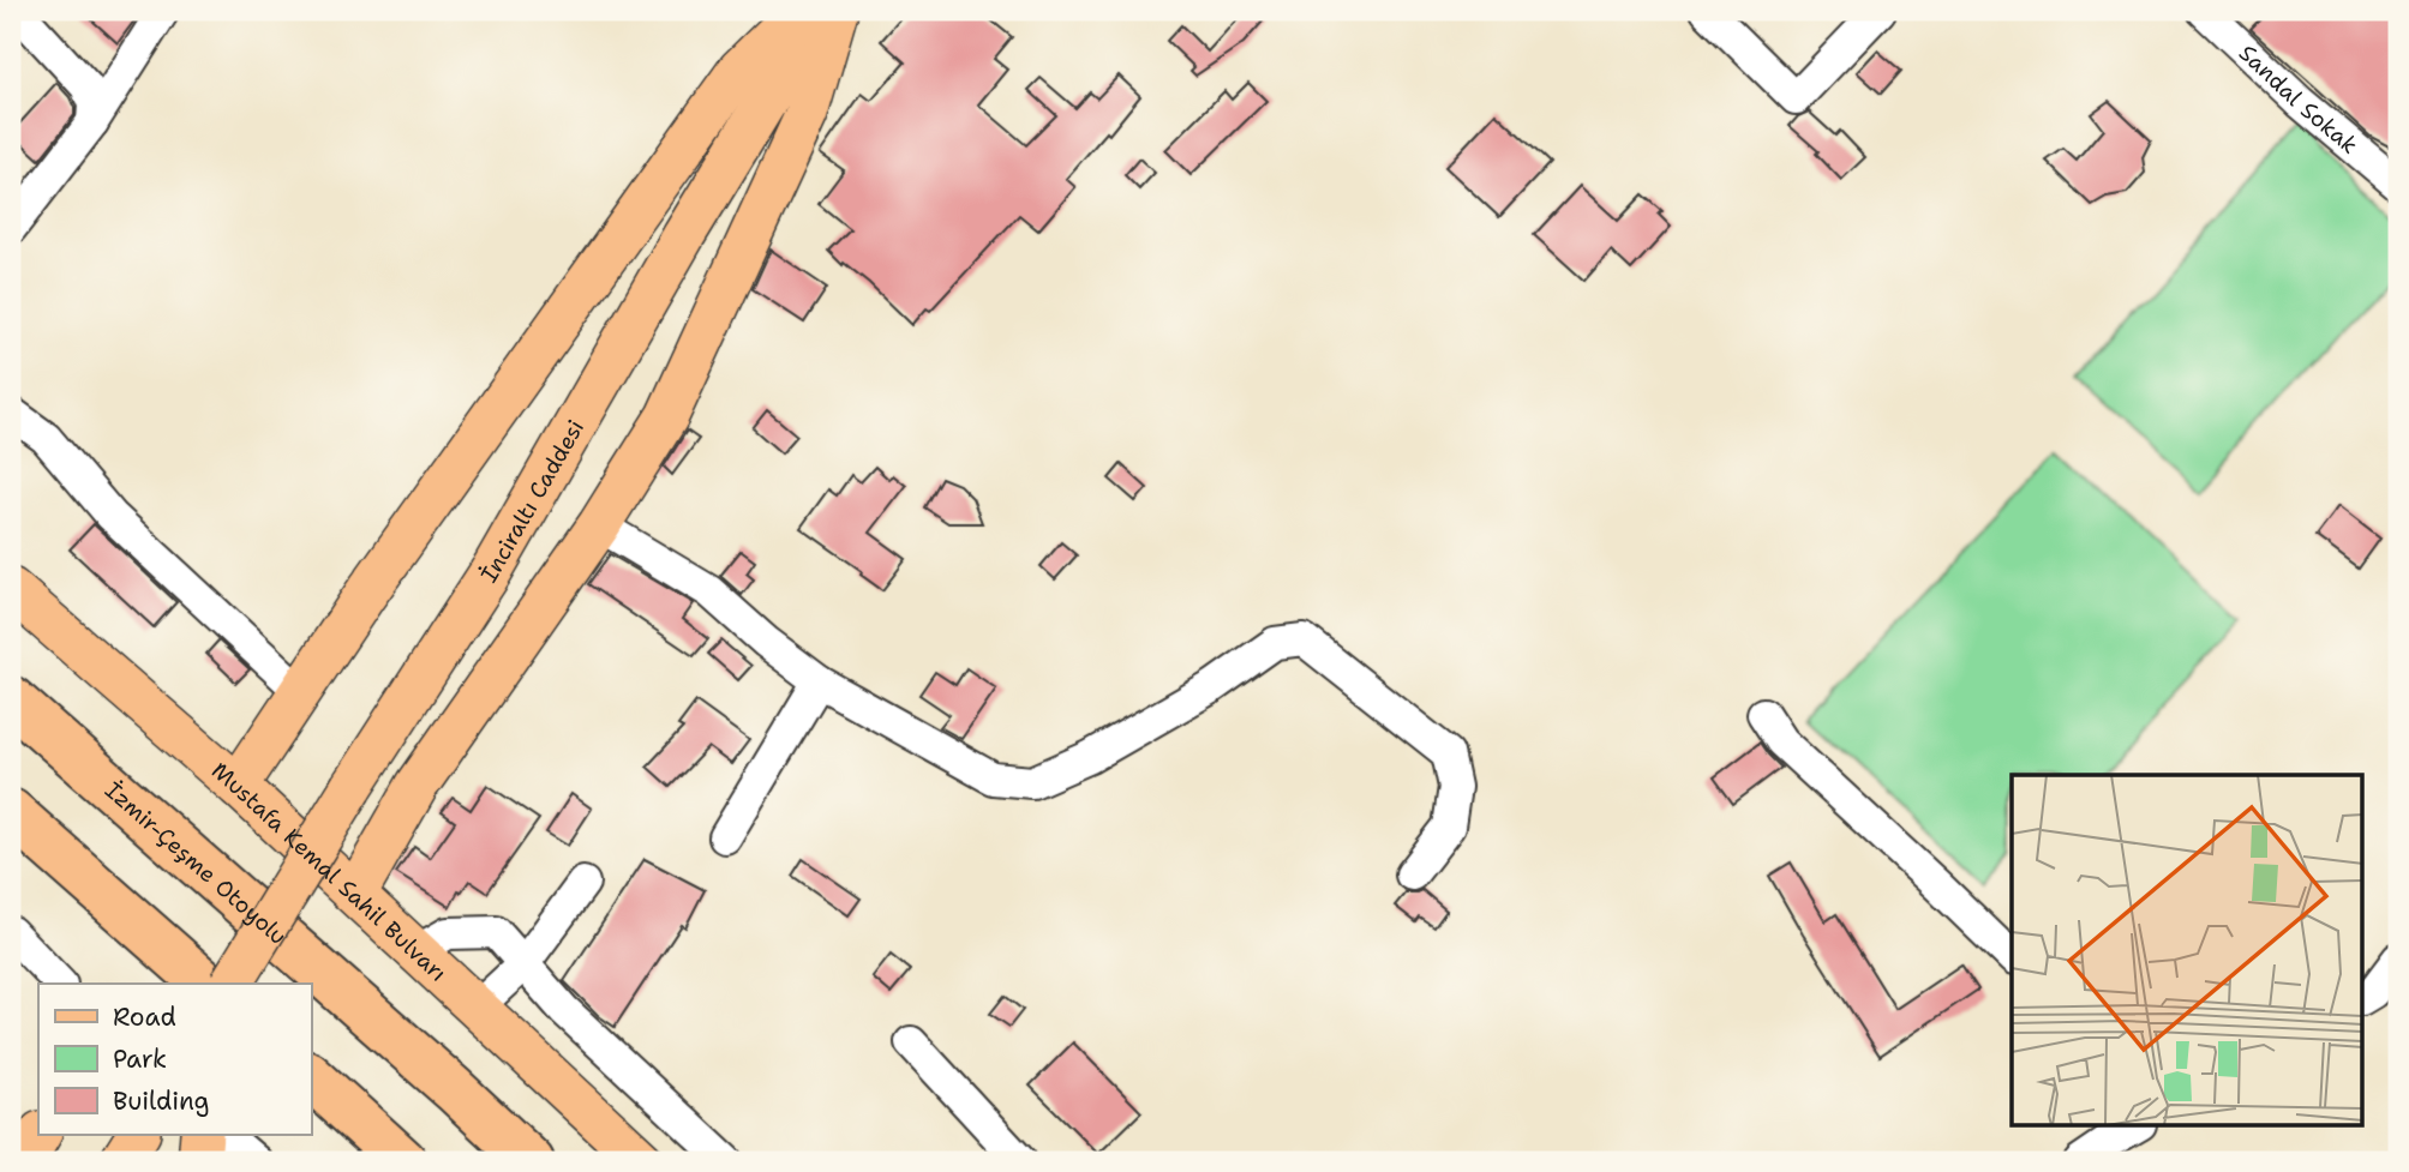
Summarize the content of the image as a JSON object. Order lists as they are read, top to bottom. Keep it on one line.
{"streets":{"highway":["İzmir-Çeşme Otoyolu"],"main road":["İnciraltı Caddesi","Mustafa Kemal Sahil Bulvarı"],"street":["Sandal Sokak"]},"legend":["Road","Park","Building"]}
